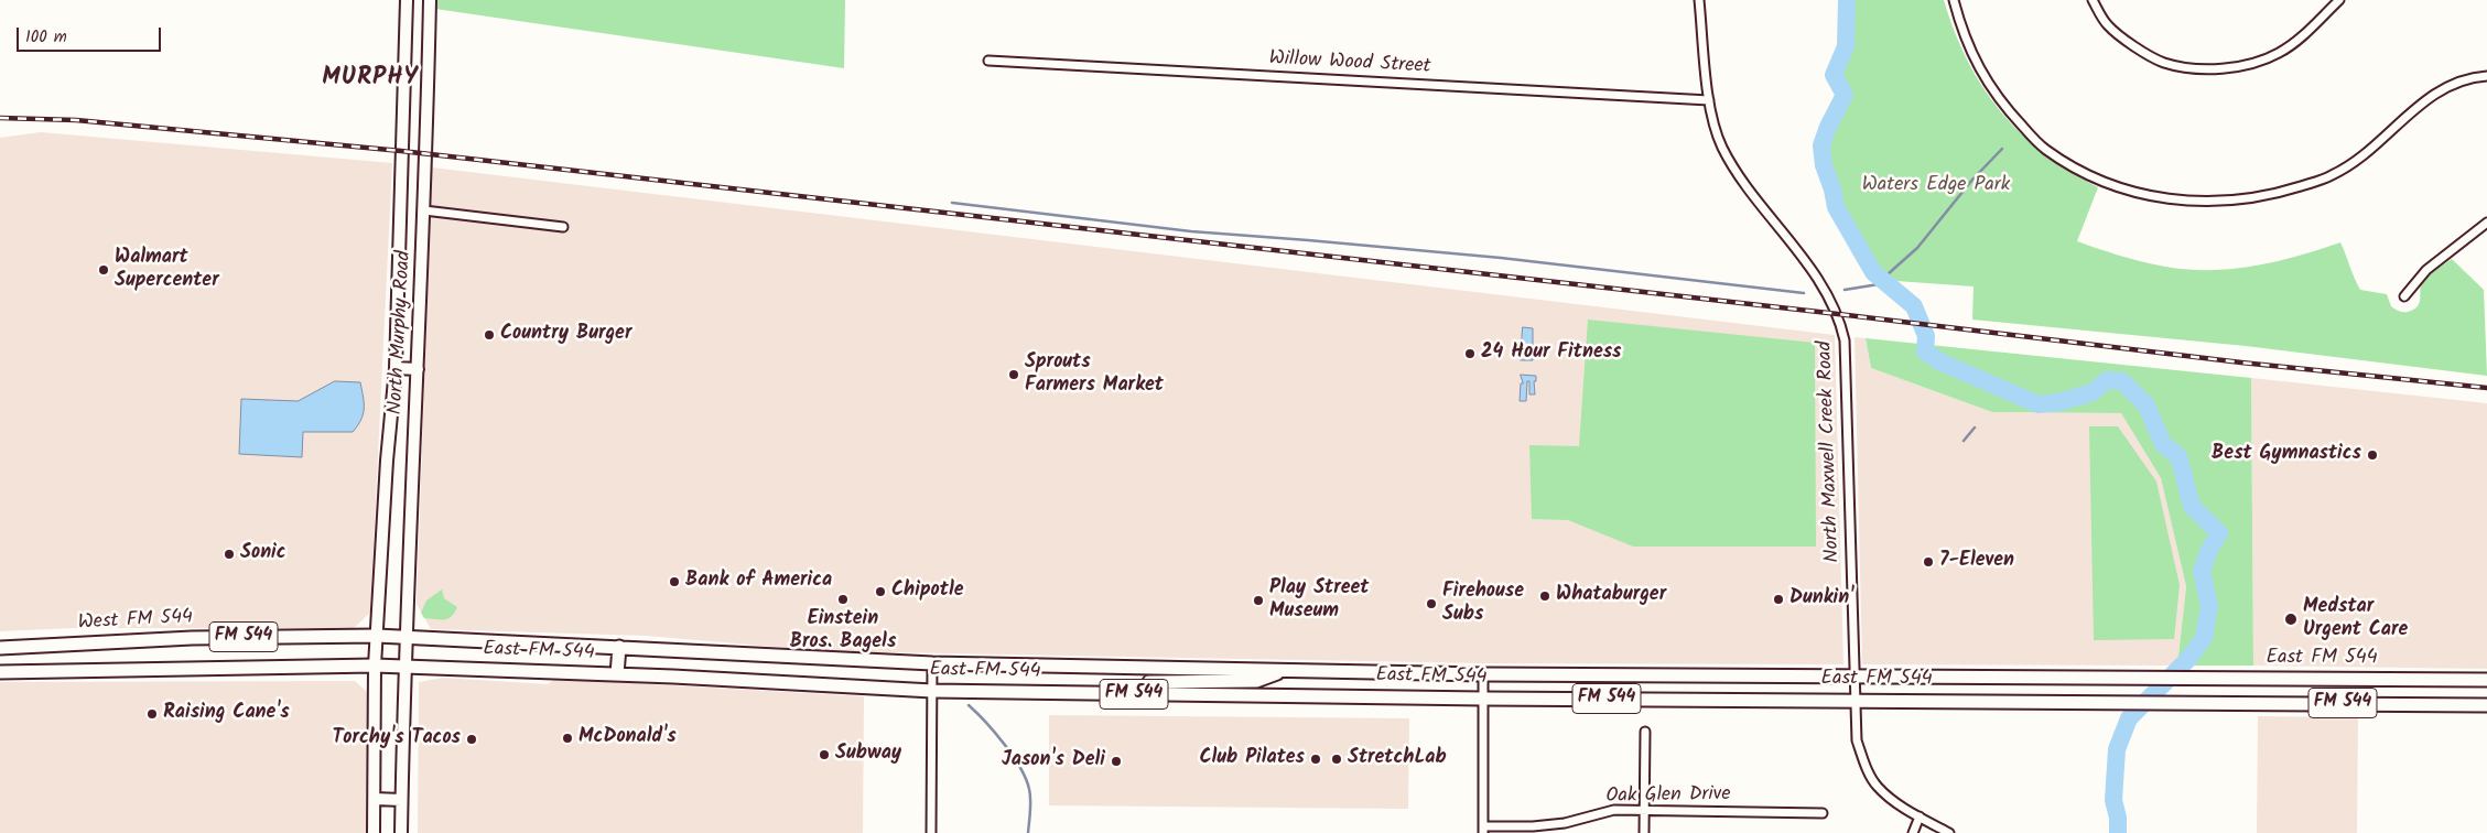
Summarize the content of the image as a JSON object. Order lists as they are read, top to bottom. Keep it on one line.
{"streets":{"main road":["North Murphy Road","West FM 544","FM 544","East FM 544"],"street":["Willow Wood Street","North Maxwell Creek Road","Oak Glen Drive"]},"crossings":[["Willow Wood Street","North Maxwell Creek Road"],["North Murphy Road","West FM 544"],["North Murphy Road","FM 544"],["North Murphy Road","East FM 544"],["North Maxwell Creek Road","East FM 544"],["West FM 544","East FM 544"],["FM 544","East FM 544"]],"districts":["MURPHY"],"parks":["Waters Edge Park"],"places":["Walmart Supercenter","Country Burger","24 Hour Fitness","Sprouts Farmers Market","Best Gymnastics","Sonic","7-Eleven","Bank of America","Chipotle","Whataburger","Einstein Bros. Bagels","Dunkin'","Play Street Museum","Firehouse Subs","Medstar Urgent Care","Raising Cane's","McDonald's","Torchy's Tacos","Subway","Club Pilates","StretchLab","Jason's Deli"],"scale_bar":"100 m"}
